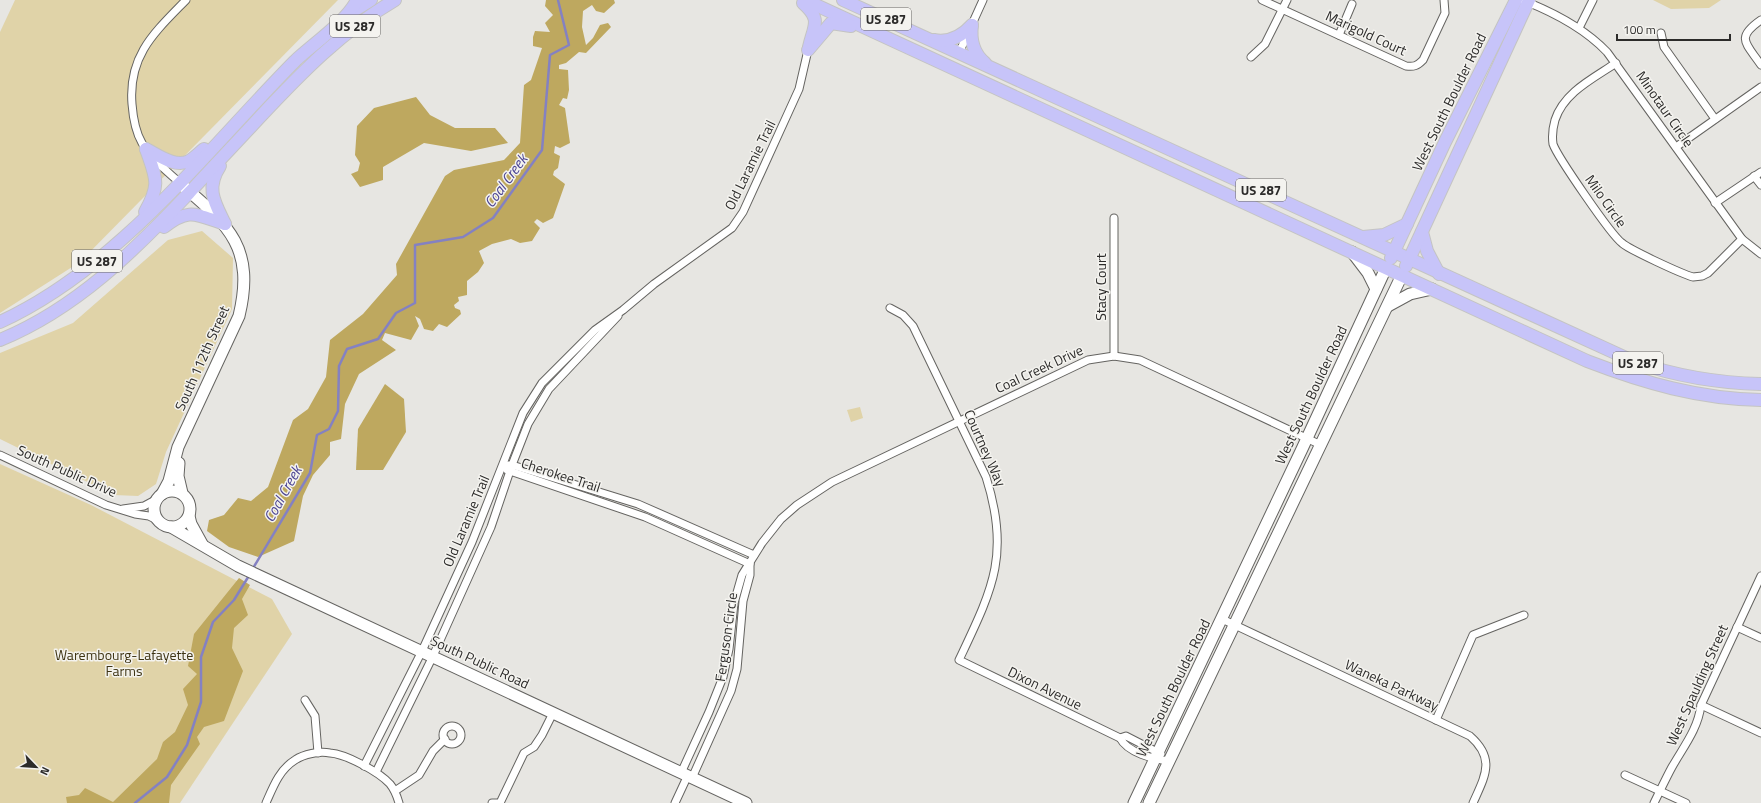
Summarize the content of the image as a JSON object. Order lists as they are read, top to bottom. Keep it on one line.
{"streets":{"main road":["US 287","West South Boulder Road","South 112th Street","South Public Road"],"street":["Marigold Court","Minotaur Circle","Old Laramie Trail","Milo Circle","Stacy Court","Coal Creek Drive","Courtney Way","South Public Drive","Cherokee Trail","Ferguson Circle","Waneka Parkway","West Spaulding Street","Dixon Avenue"]},"crossings":[["US 287","West South Boulder Road"],["US 287","South 112th Street"],["West South Boulder Road","Minotaur Circle"],["West South Boulder Road","Coal Creek Drive"],["West South Boulder Road","Waneka Parkway"],["West South Boulder Road","Dixon Avenue"],["Minotaur Circle","Milo Circle"],["Old Laramie Trail","Cherokee Trail"],["Old Laramie Trail","South Public Road"],["Stacy Court","Coal Creek Drive"],["South 112th Street","South Public Road"],["Coal Creek Drive","Courtney Way"],["Coal Creek Drive","Ferguson Circle"],["Courtney Way","Dixon Avenue"],["Cherokee Trail","Ferguson Circle"],["Ferguson Circle","South Public Road"]],"water":["Coal Creek"],"parks":["Warembourg-Lafayette Farms"],"scale_bar":"100 m","north":"bottom right"}
